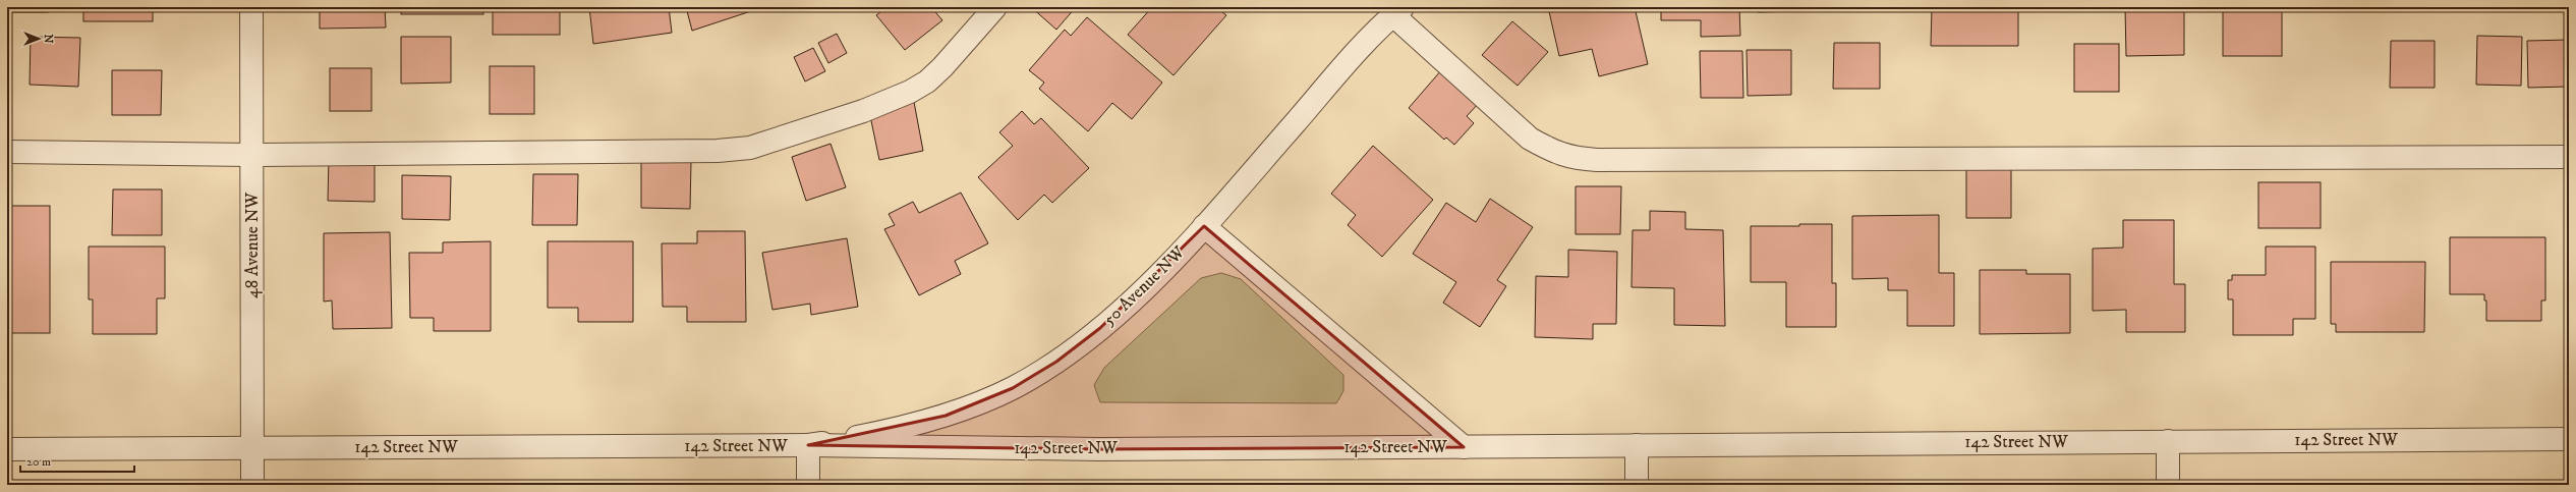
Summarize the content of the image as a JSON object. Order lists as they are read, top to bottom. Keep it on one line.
{"streets":{"street":["48 Avenue NW","50 Avenue NW","142 Street NW"]},"crossings":[["48 Avenue NW","142 Street NW"],["50 Avenue NW","142 Street NW"]],"scale_bar":"20 m","north":"right"}
